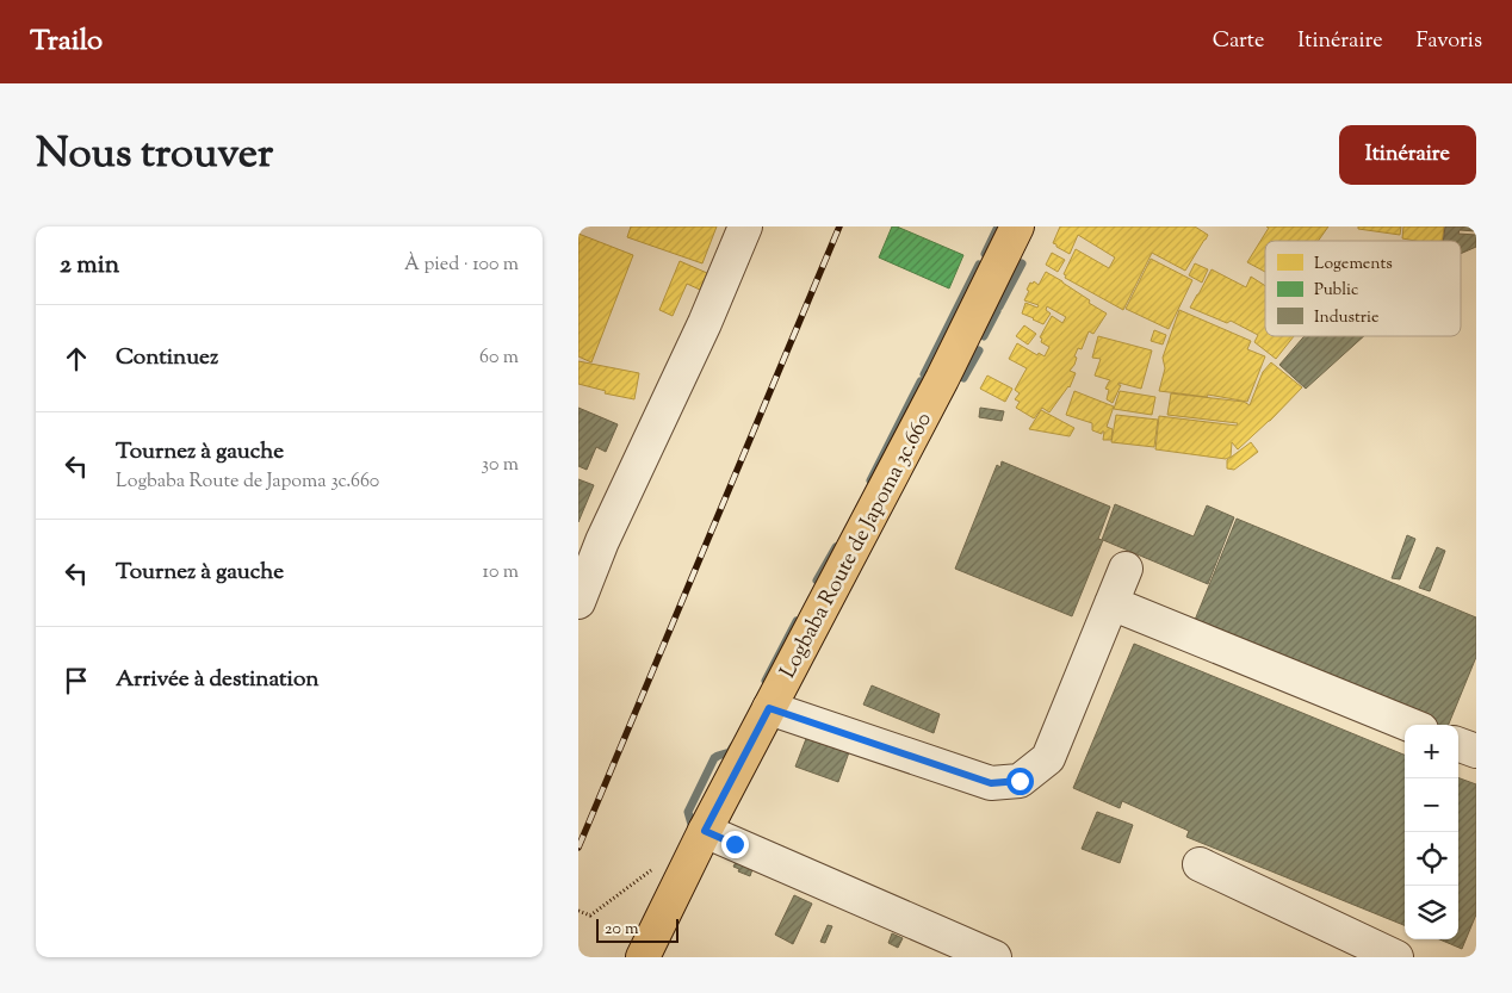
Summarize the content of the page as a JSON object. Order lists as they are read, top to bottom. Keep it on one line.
{"streets":{"main road":["Logbaba Route de Japoma 3c.660"]},"legend":["Logements","Public","Industrie"],"scale_bar":"20 m","page":{"header":"Trailo","nav":["Carte","Itinéraire","Favoris"],"title":"Nous trouver","buttons":"Itinéraire","heading":["2 min","À pied · 100 m"],"list":[["Continuez","60 m"],["Tournez à gauche","Logbaba Route de Japoma 3c.660","30 m"],["Tournez à gauche","10 m"],"Arrivée à destination"],"map_buttons":["+","−"],"scale":"20 m"}}
